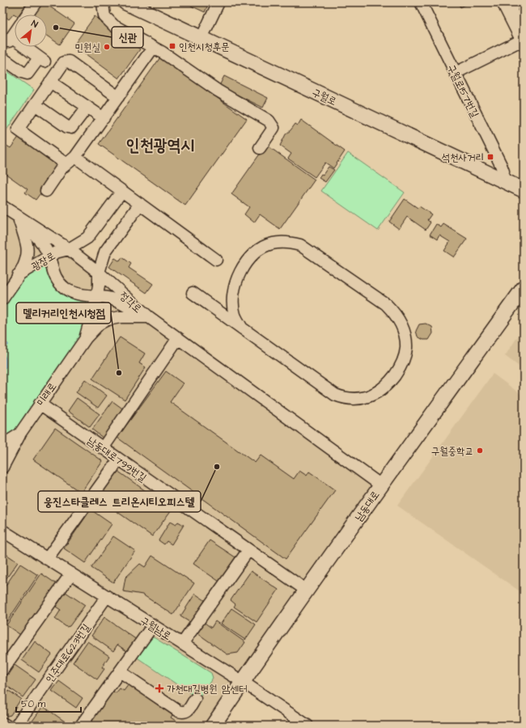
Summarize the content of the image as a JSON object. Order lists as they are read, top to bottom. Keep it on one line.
{"streets":{"main road":["구월로","남동대로"],"street":["구월로157번길","광장로","정각로","미래로","남동대로799번길","구월남로","인주대로623번길"]},"crossings":[["구월로157번길","구월로"],["광장로","정각로"],["미래로","남동대로799번길"],["남동대로799번길","남동대로"],["남동대로","구월남로"],["구월남로","인주대로623번길"]],"districts":["인천광역시"],"places":{"other":["신관","민원실","델리커리인천시청점","구월중학교","웅진스타클레스 트리온시티오피스텔"],"transit":["인천시청후문","석천사거리"],"health":["가천대길병원 암센터"]},"scale_bar":"50 m","north":"top right"}
